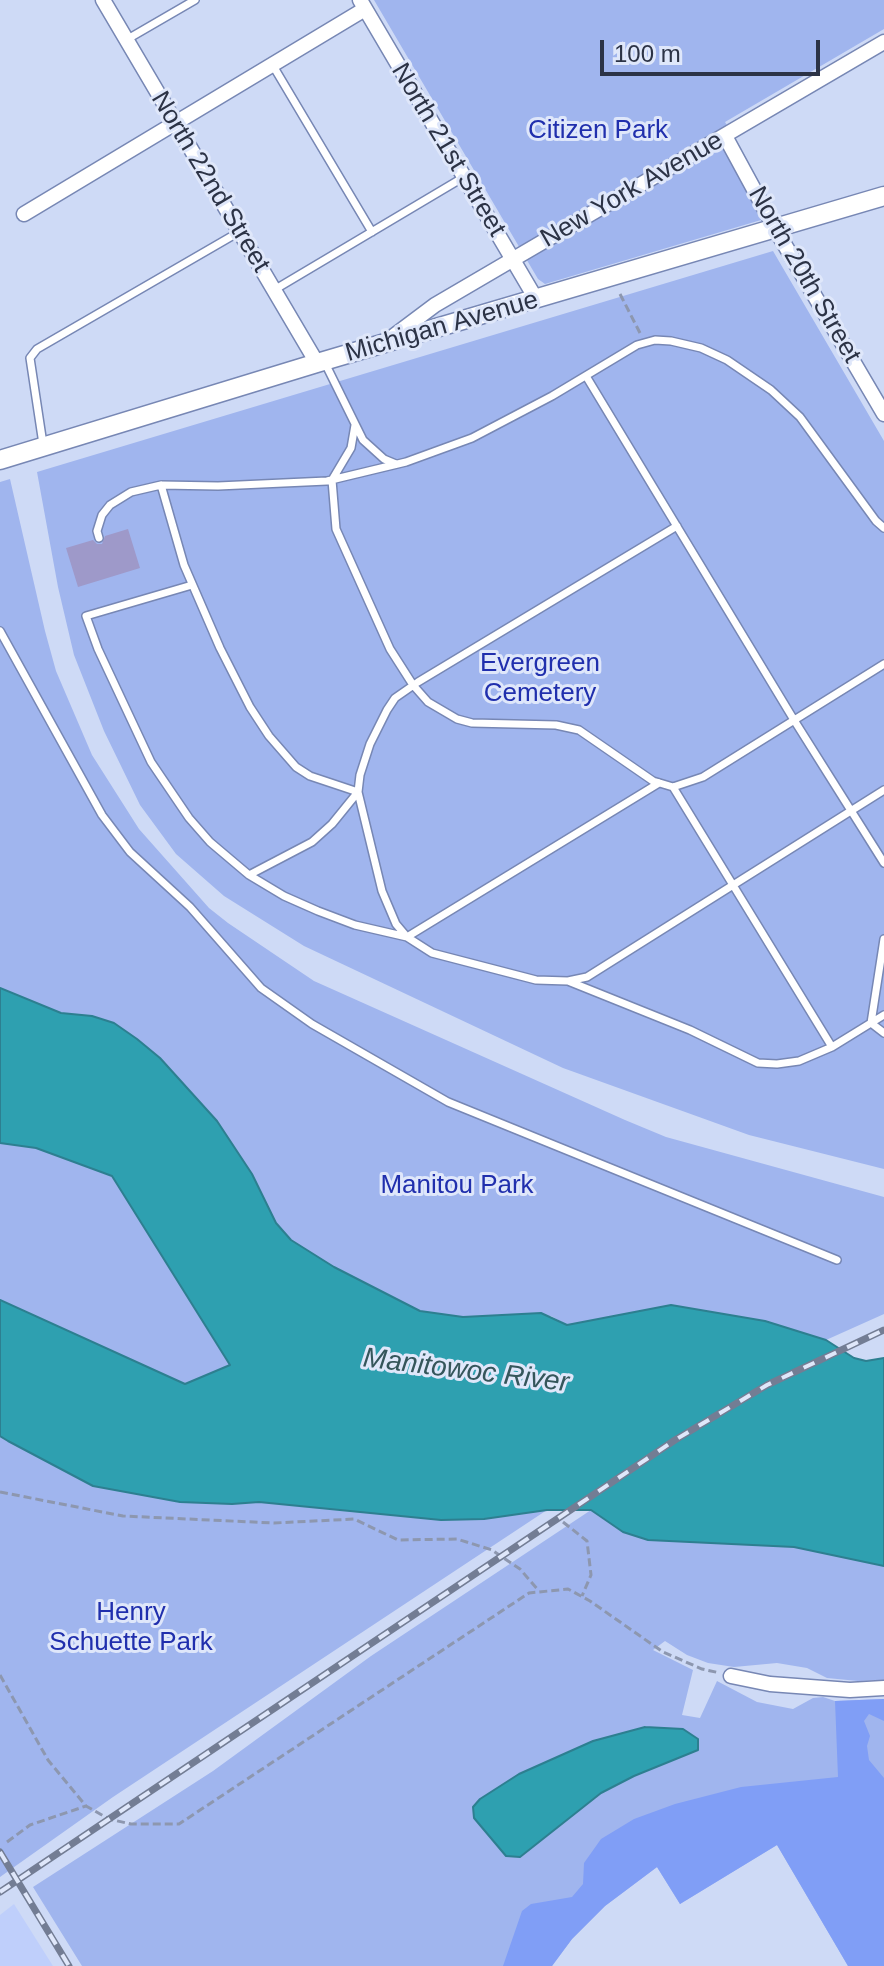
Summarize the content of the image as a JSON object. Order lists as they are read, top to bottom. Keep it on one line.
{"streets":{"street":["North 21st Street","North 22nd Street","New York Avenue","North 20th Street","Michigan Avenue"]},"crossings":[["North 21st Street","New York Avenue"],["North 21st Street","Michigan Avenue"],["North 22nd Street","Michigan Avenue"],["New York Avenue","North 20th Street"],["New York Avenue","Michigan Avenue"],["North 20th Street","Michigan Avenue"]],"water":["Manitowoc River"],"parks":["Citizen Park","Evergreen Cemetery","Manitou Park","Henry Schuette Park"],"scale_bar":"100 m"}
